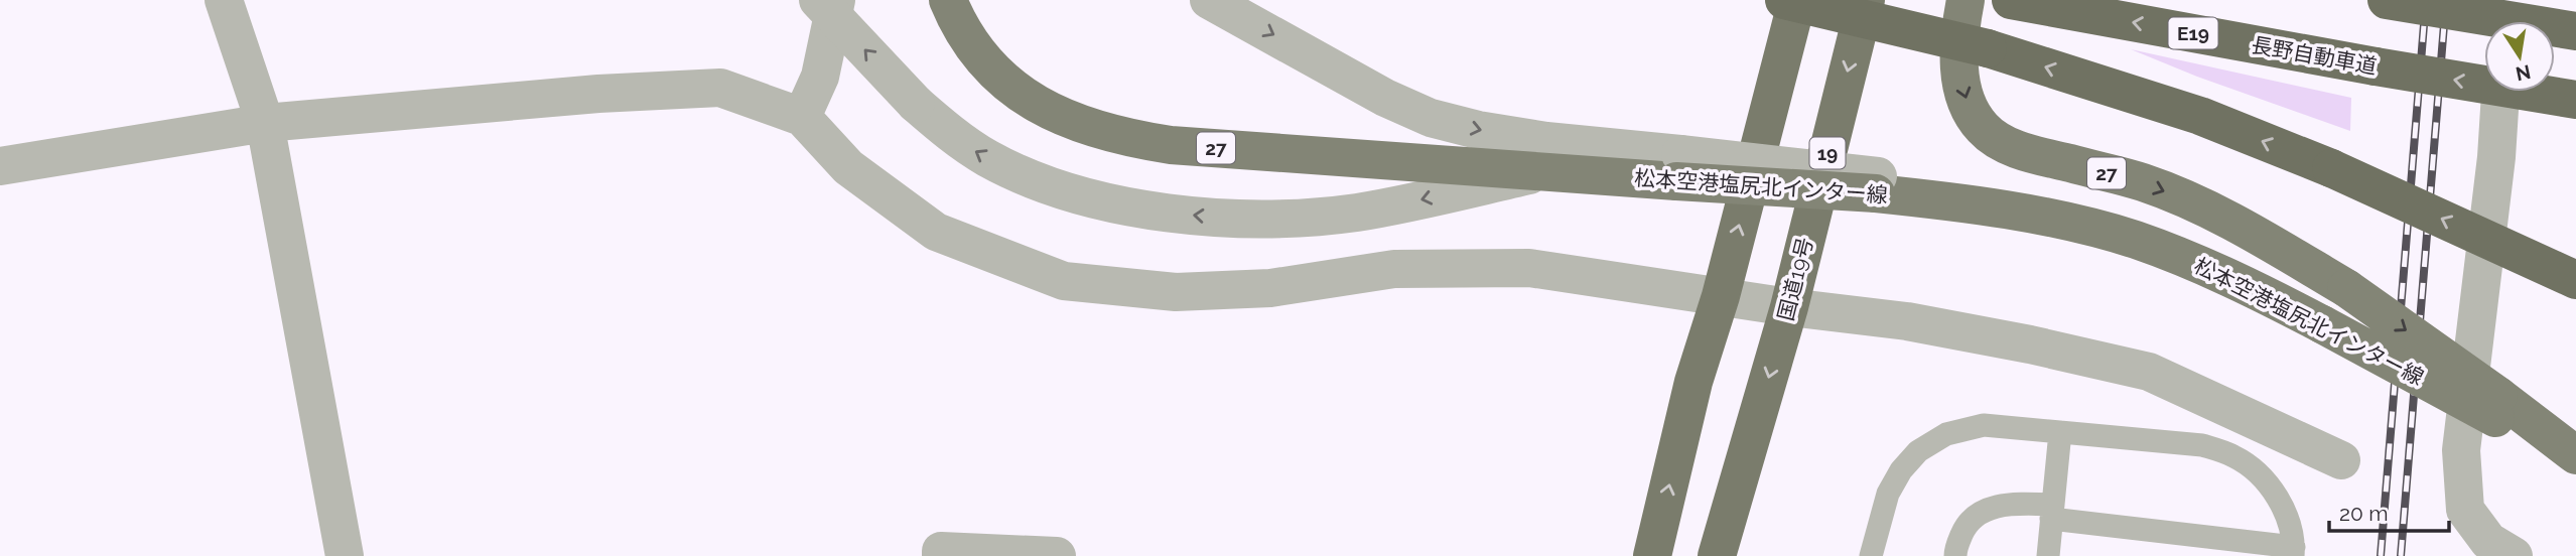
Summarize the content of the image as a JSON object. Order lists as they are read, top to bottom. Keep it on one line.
{"streets":{"highway":["E19","長野自動車道","19","国道19号"],"main road":["27","松本空港塩尻北インター線"]},"crossings":[["27","松本空港塩尻北インター線"]],"scale_bar":"20 m","north":"bottom"}
